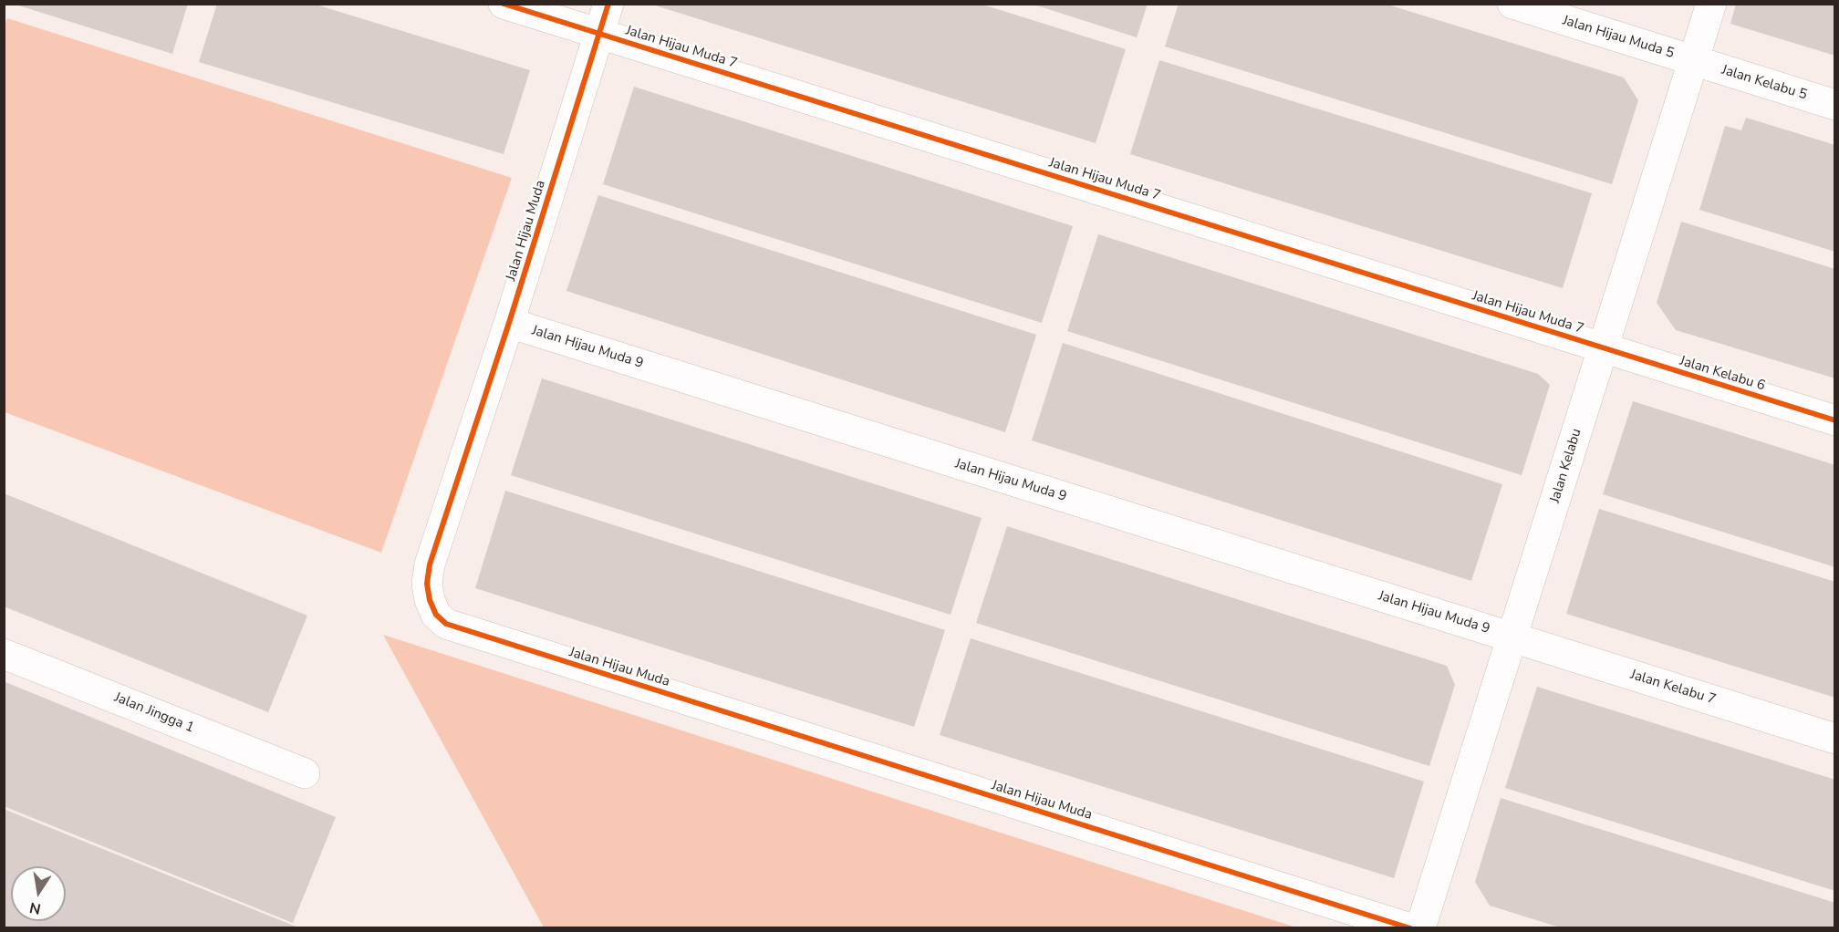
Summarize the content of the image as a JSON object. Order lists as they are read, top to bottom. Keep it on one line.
{"streets":{"street":["Jalan Hijau Muda 5","Jalan Hijau Muda 7","Jalan Kelabu 5","Jalan Hijau Muda","Jalan Hijau Muda 9","Jalan Kelabu 6","Jalan Kelabu","Jalan Kelabu 7","Jalan Jingga 1"]},"crossings":[["Jalan Hijau Muda 5","Jalan Kelabu 5"],["Jalan Hijau Muda 5","Jalan Kelabu"],["Jalan Hijau Muda 7","Jalan Hijau Muda"],["Jalan Hijau Muda 7","Jalan Kelabu 6"],["Jalan Hijau Muda 7","Jalan Kelabu"],["Jalan Kelabu 5","Jalan Kelabu"],["Jalan Hijau Muda","Jalan Hijau Muda 9"],["Jalan Hijau Muda 9","Jalan Kelabu"],["Jalan Hijau Muda 9","Jalan Kelabu 7"],["Jalan Kelabu 6","Jalan Kelabu"],["Jalan Kelabu","Jalan Kelabu 7"]],"north":"bottom"}
